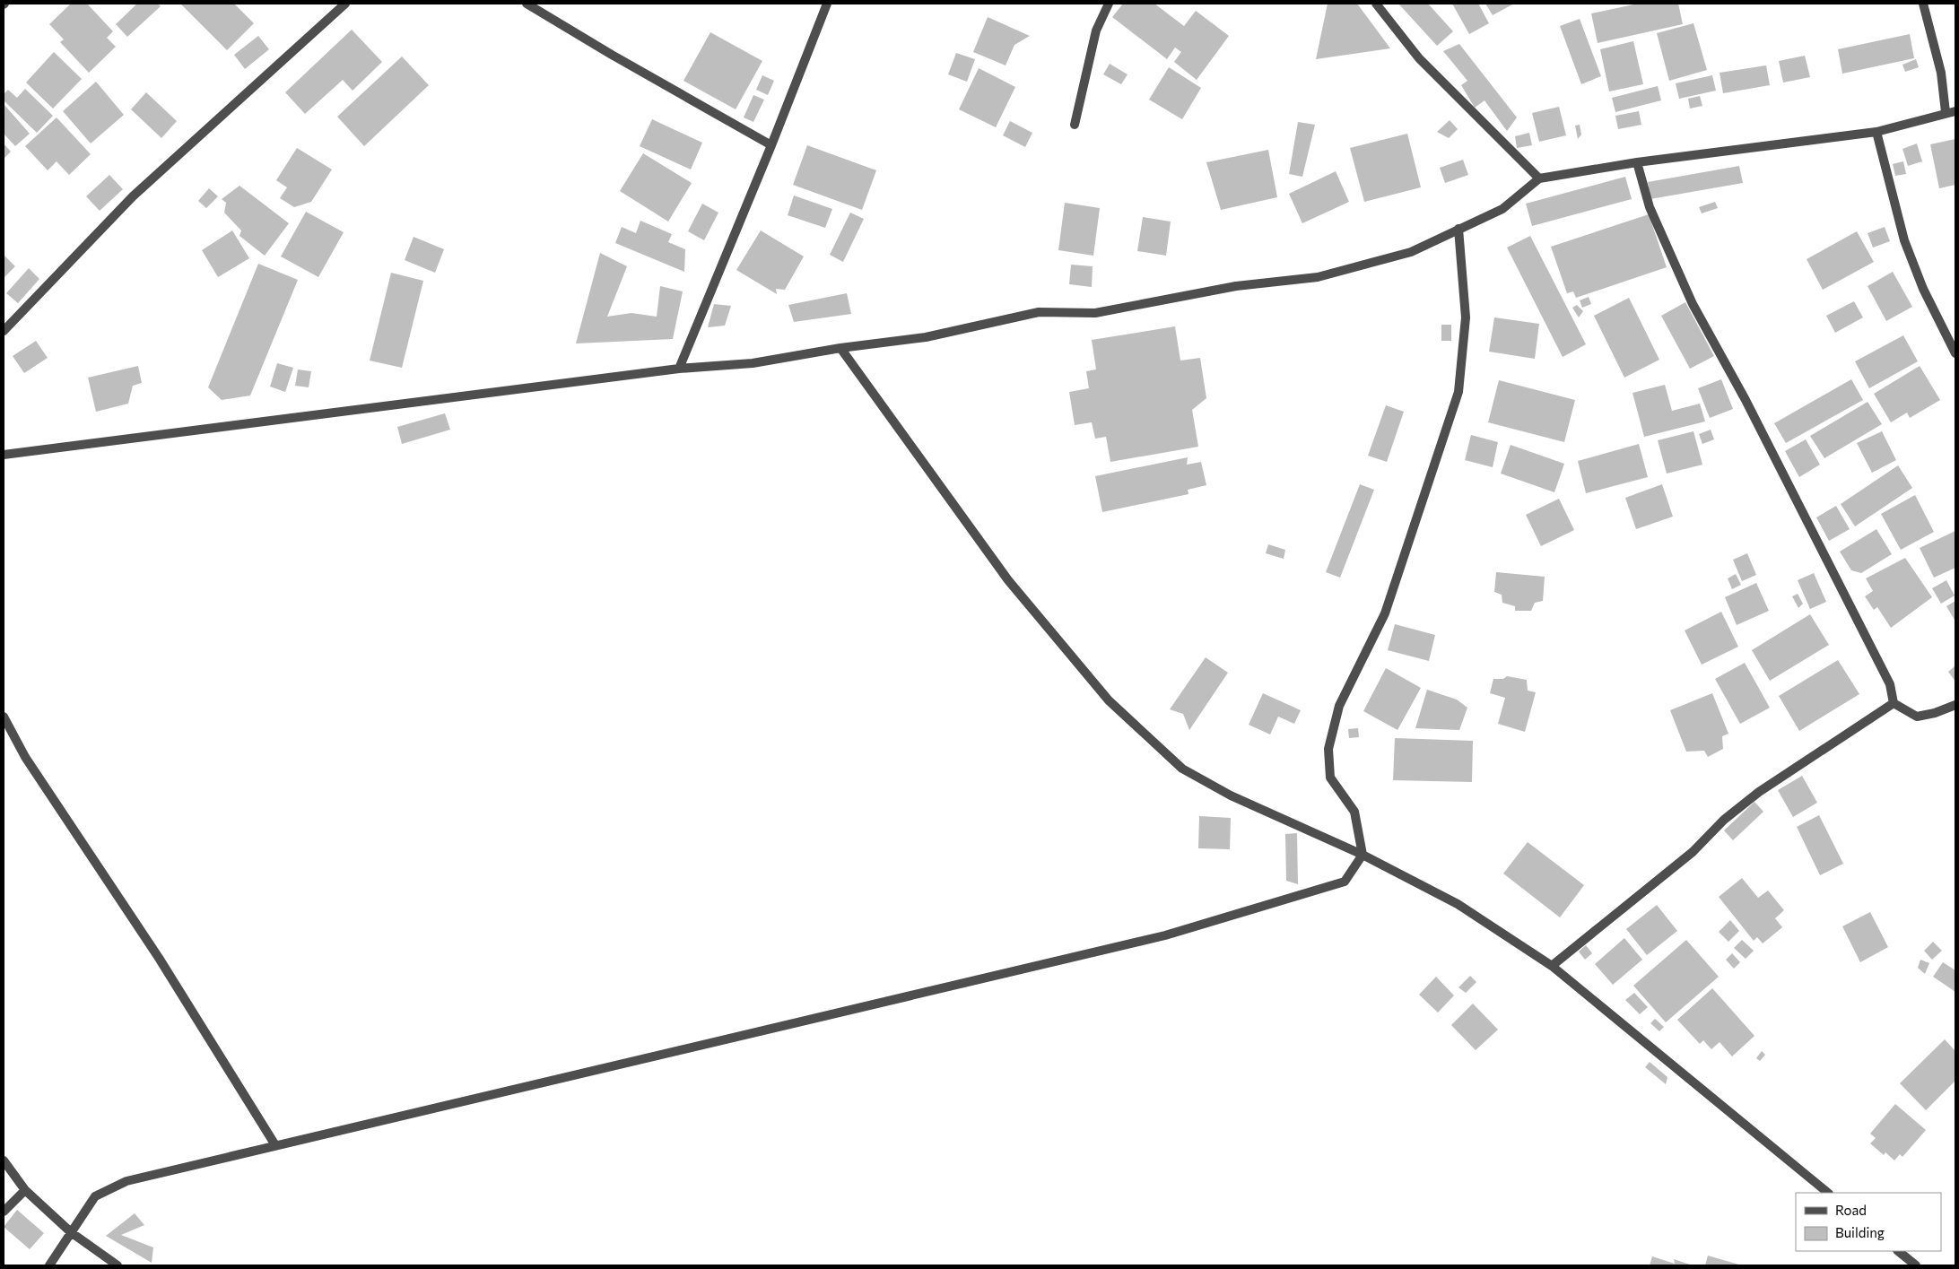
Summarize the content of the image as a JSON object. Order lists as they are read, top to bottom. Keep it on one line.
{"legend":["Road","Building"]}
